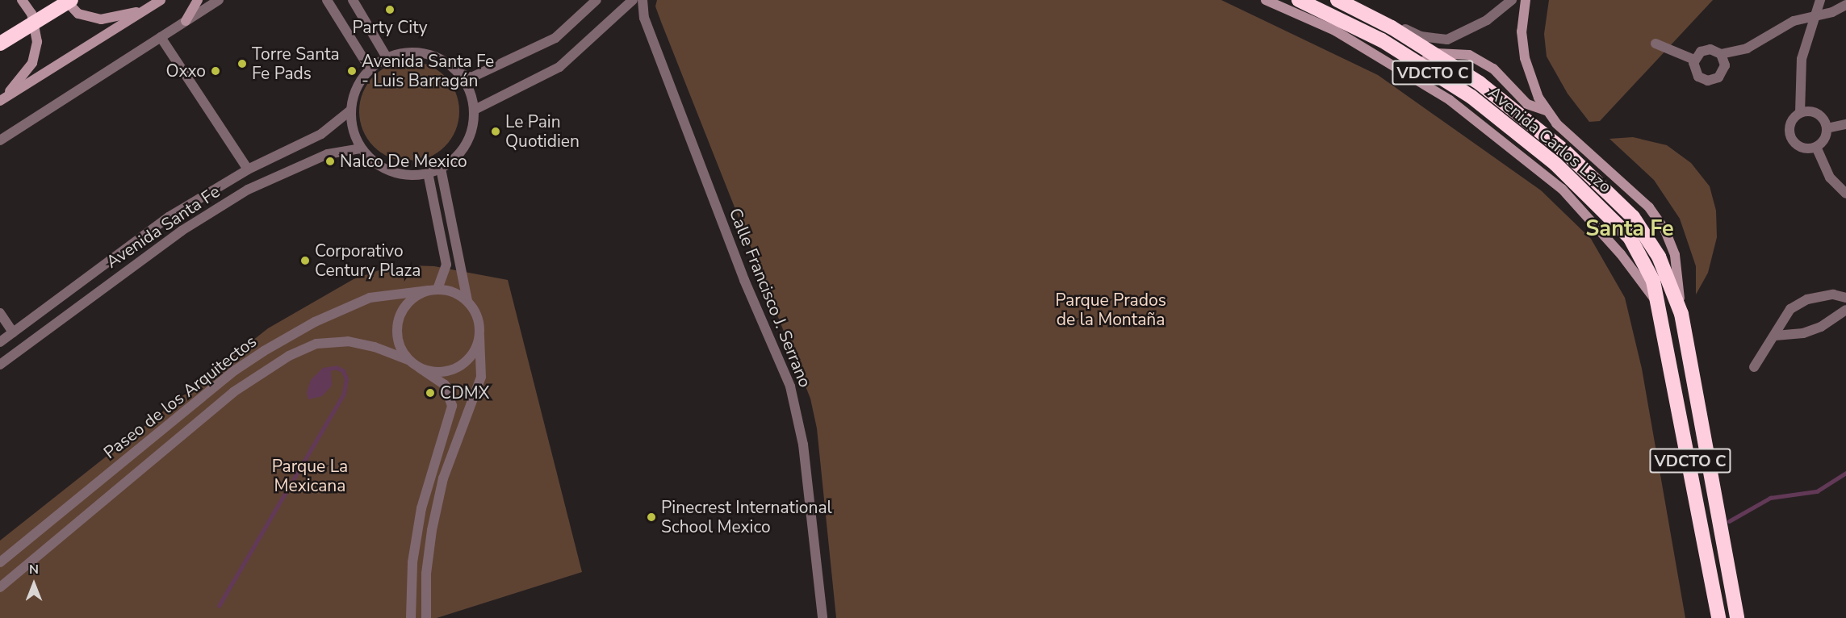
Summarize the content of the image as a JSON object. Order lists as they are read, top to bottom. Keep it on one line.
{"streets":{"highway":["VDCTO C","Avenida Carlos Lazo"],"street":["Avenida Santa Fe","Calle Francisco J. Serrano","Paseo de los Arquitectos"]},"districts":["Santa Fe"],"parks":["Parque Prados de la Montaña","Parque La Mexicana"],"places":["Party City","Torre Santa Fe Pads","Oxxo","Avenida Santa Fe - Luis Barragán","Le Pain Quotidien","Nalco De Mexico","Corporativo Century Plaza","CDMX","Pinecrest International School Mexico"],"north":"top"}
